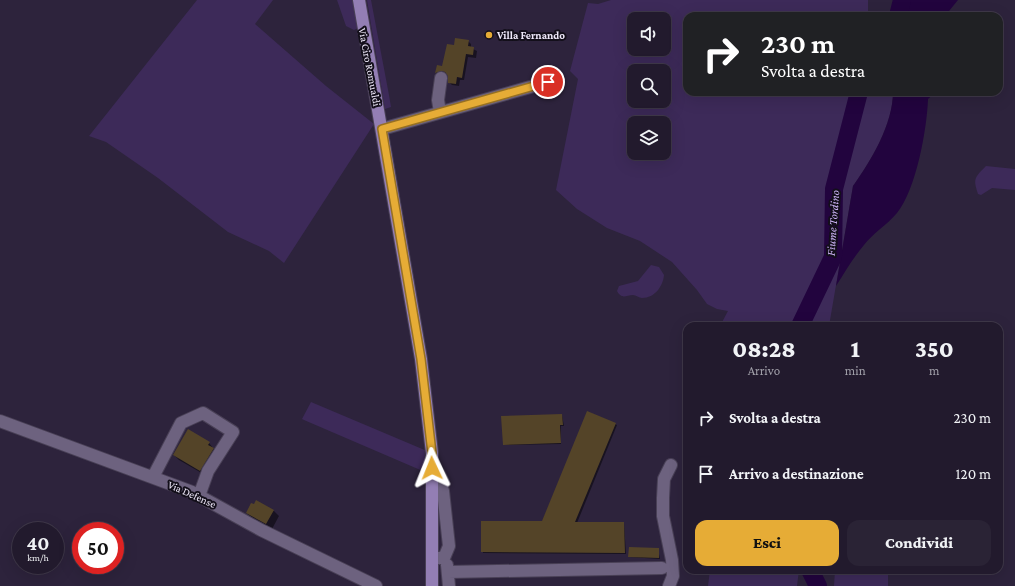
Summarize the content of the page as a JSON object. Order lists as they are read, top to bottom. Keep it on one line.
{"streets":{"main road":["Via Ciro Romualdi"],"street":["Via Defense"]},"water":["Fiume Tordino"],"places":["Villa Fernando"],"page":{"turn":["230 m","Svolta a destra"],"eta":["08:28","Arrivo","1","min","350","m"],"list":[{"name":"Svolta a destra","value":"230 m"},{"name":"Arrivo a destinazione","value":"120 m"}],"buttons":["Esci","Condividi"],"speed":"40 km/h","limit":"50"}}
